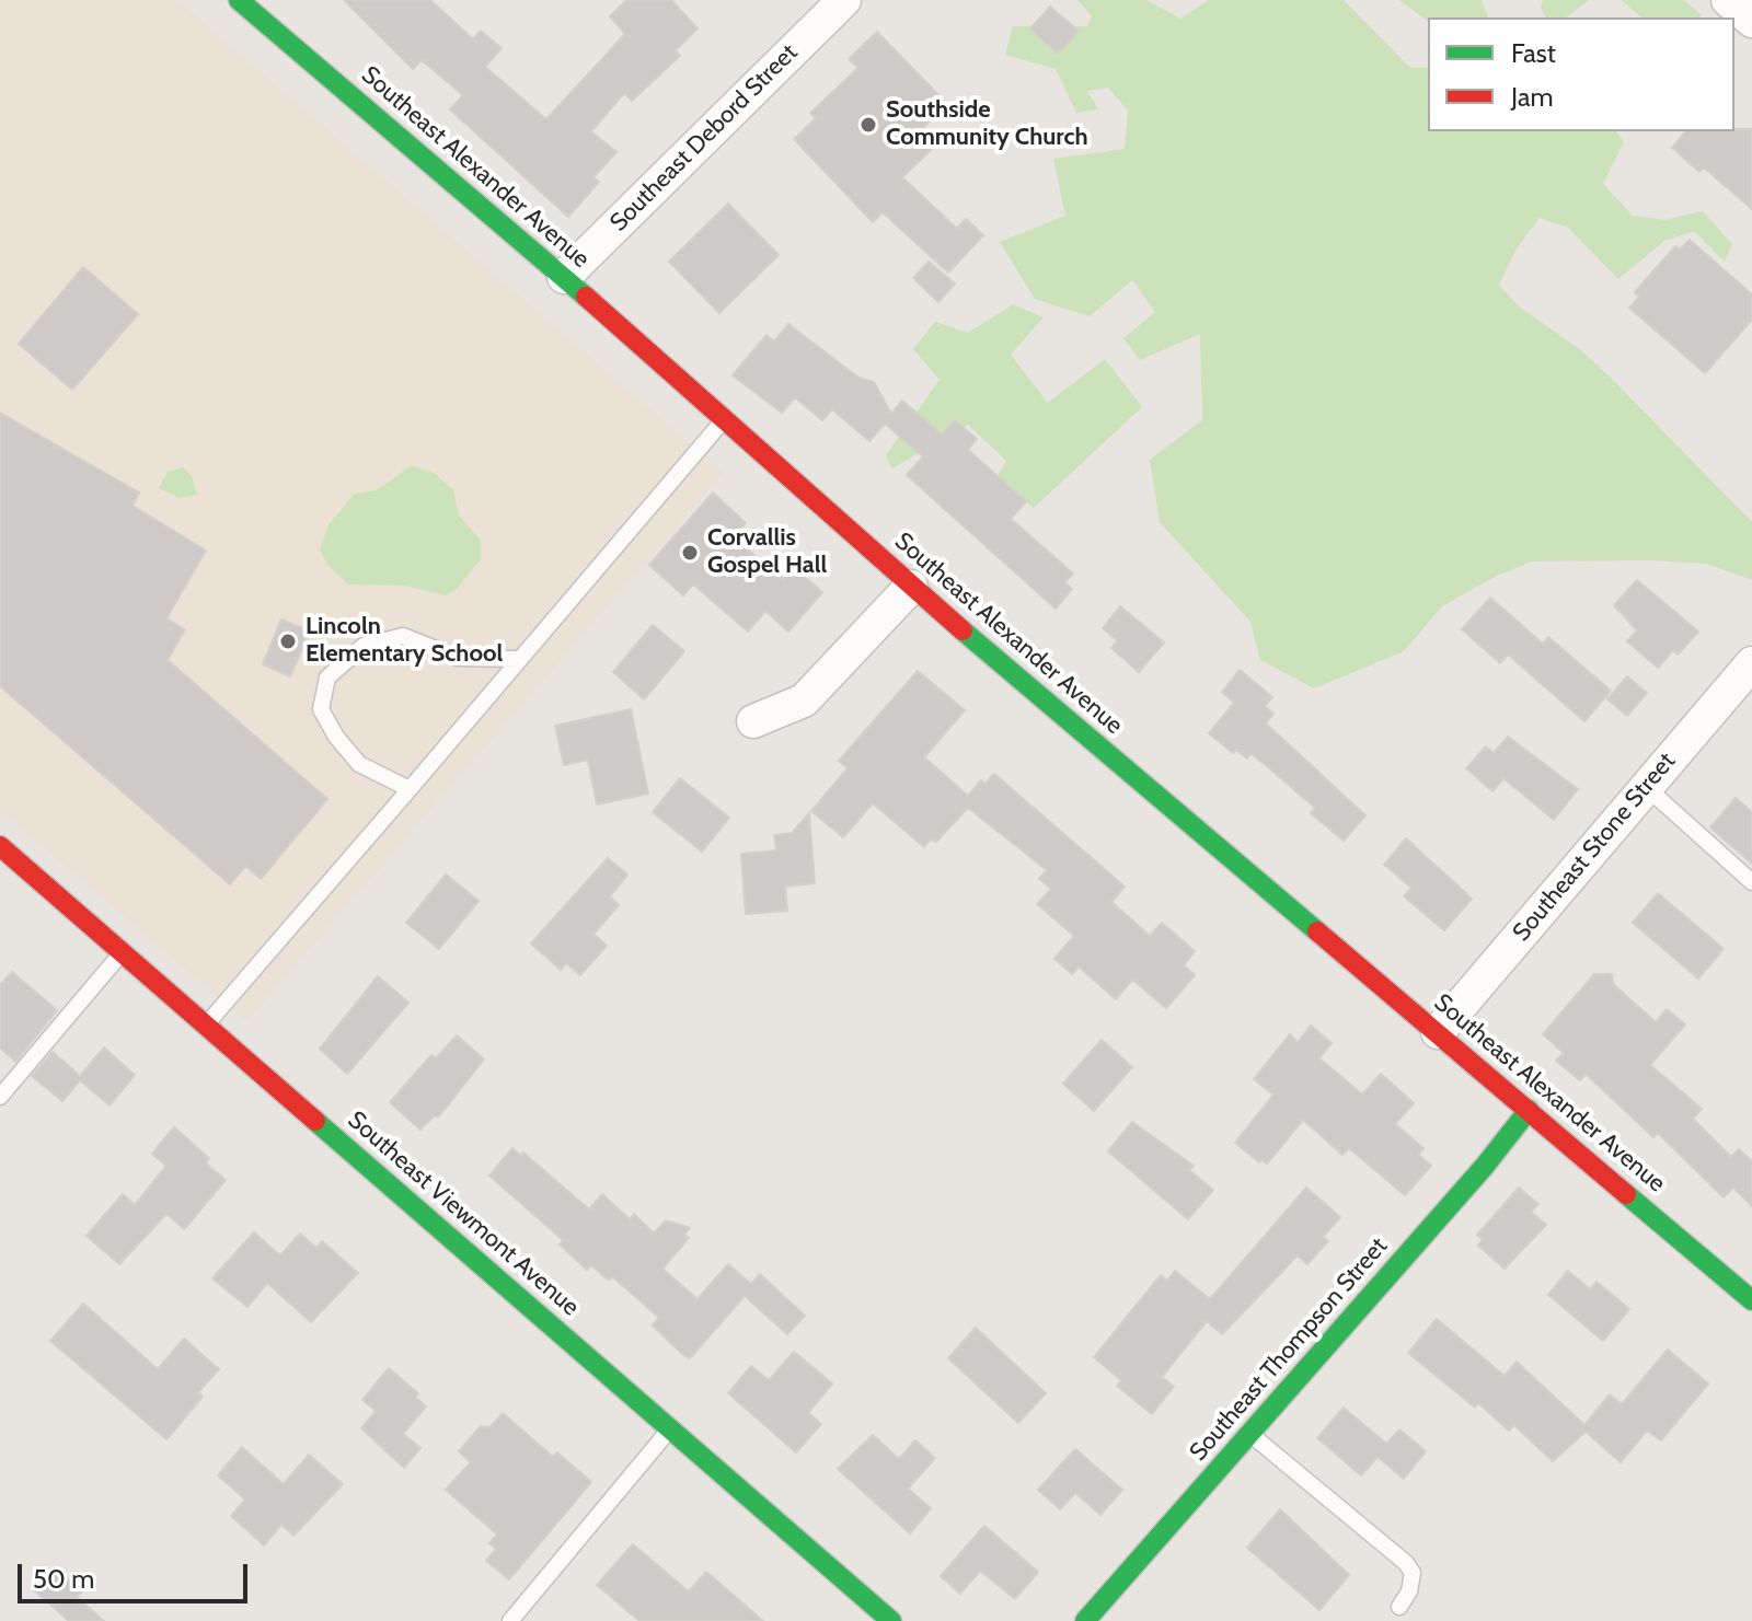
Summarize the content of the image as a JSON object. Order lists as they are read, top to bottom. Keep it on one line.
{"streets":{"street":["Southeast Debord Street","Southeast Alexander Avenue","Southeast Stone Street","Southeast Viewmont Avenue","Southeast Thompson Street"]},"crossings":[["Southeast Debord Street","Southeast Alexander Avenue"],["Southeast Alexander Avenue","Southeast Stone Street"],["Southeast Alexander Avenue","Southeast Thompson Street"]],"places":["Southside Community Church","Corvallis Gospel Hall","Lincoln Elementary School"],"legend":["Fast","Jam"],"scale_bar":"50 m"}
